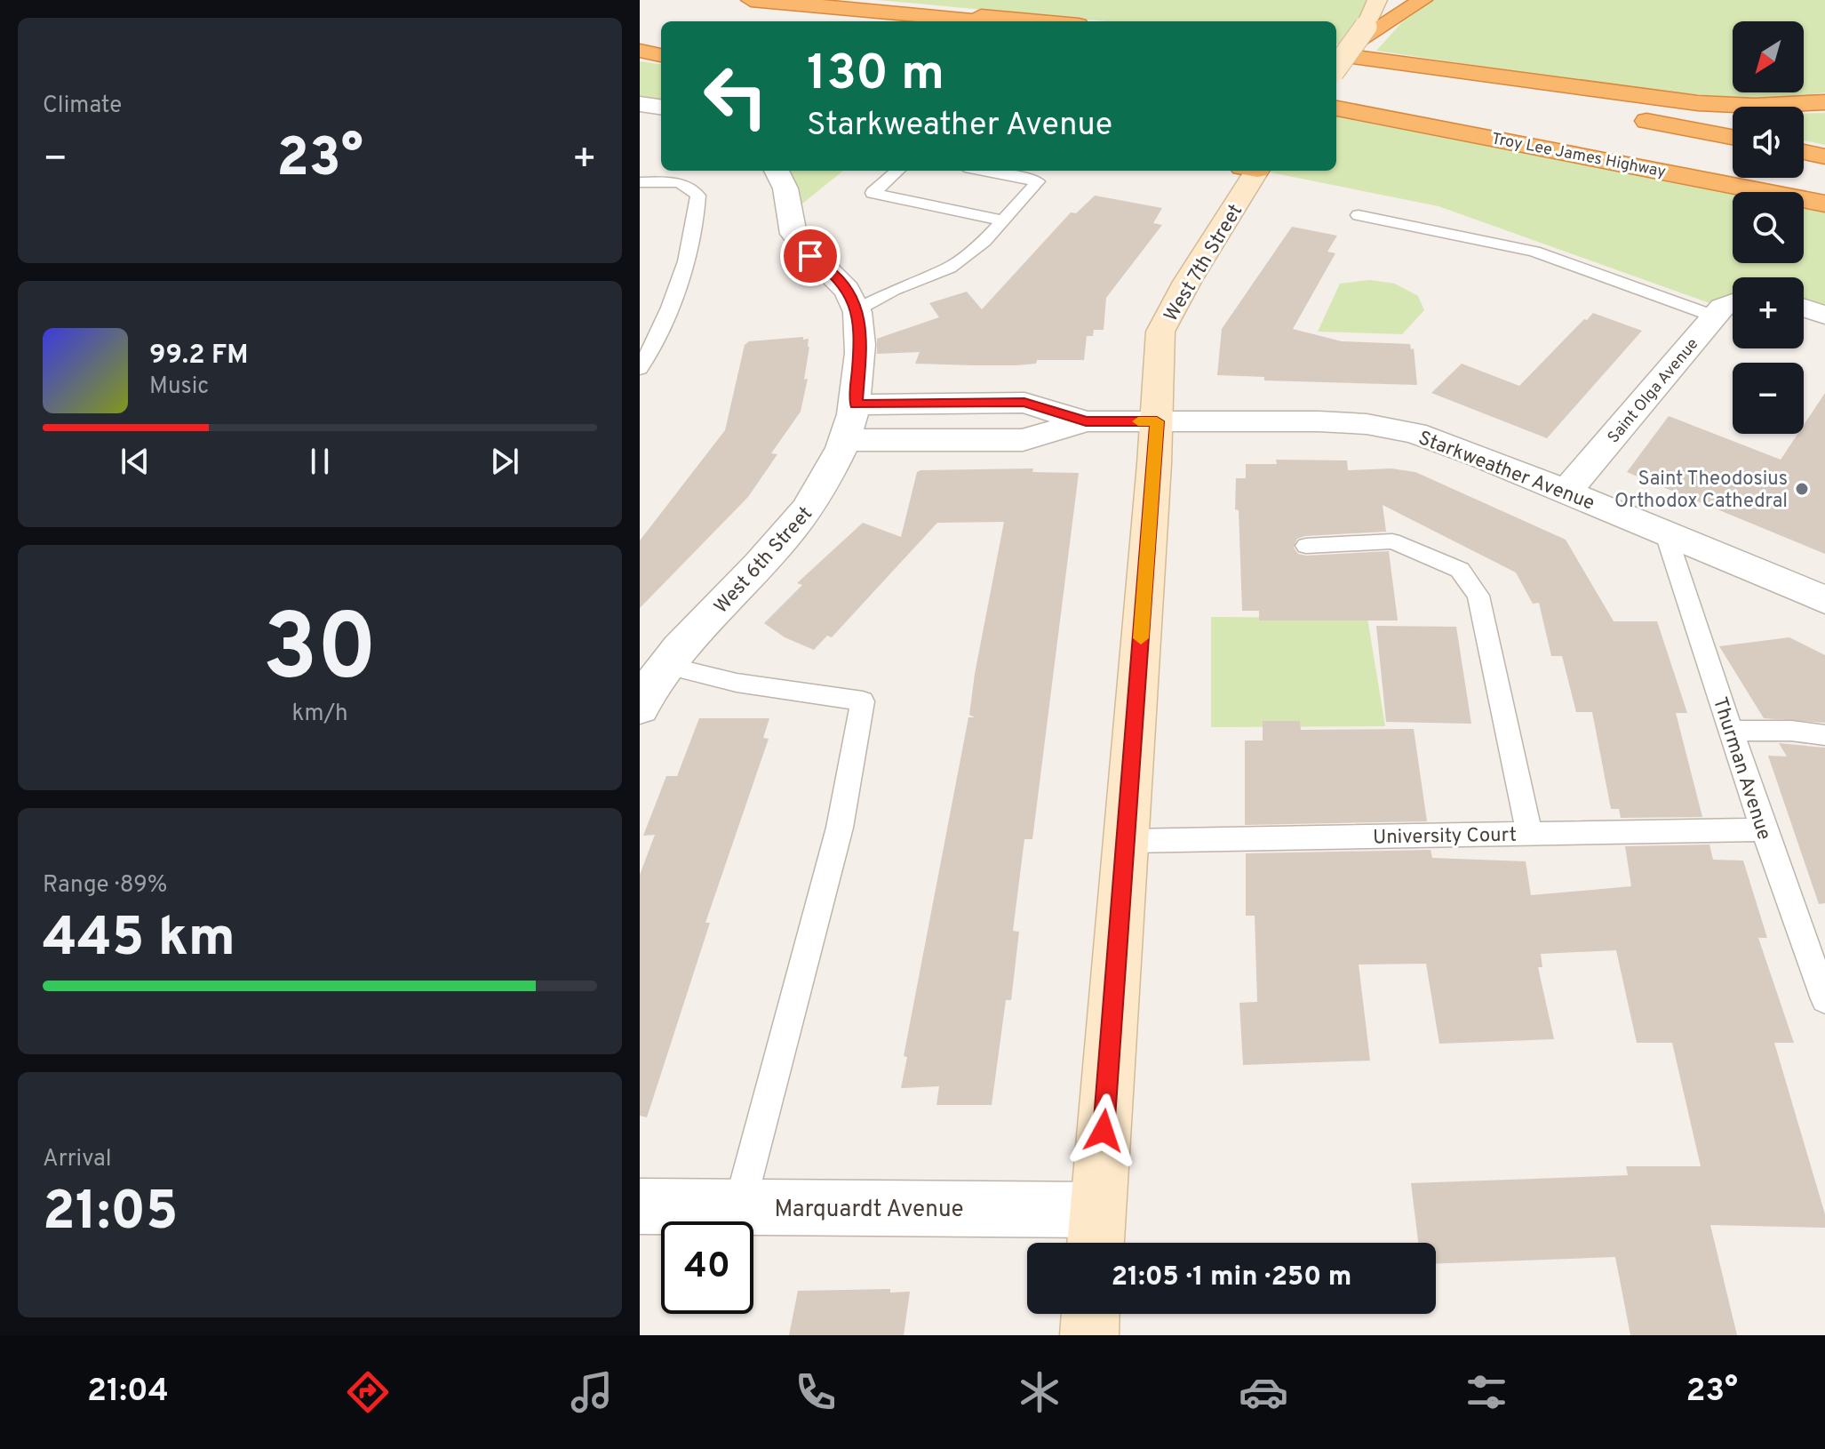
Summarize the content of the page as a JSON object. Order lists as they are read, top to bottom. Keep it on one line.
{"streets":{"highway":["Troy Lee James Highway"],"street":["West 7th Street","Saint Olga Avenue","Starkweather Avenue","West 6th Street","Marquardt Avenue"],"lane":["Thurman Avenue","University Court"]},"crossings":[["West 7th Street","Starkweather Avenue"],["West 7th Street","University Court"],["West 7th Street","Marquardt Avenue"],["Saint Olga Avenue","Starkweather Avenue"],["Starkweather Avenue","West 6th Street"],["Starkweather Avenue","Thurman Avenue"],["Thurman Avenue","University Court"]],"places":["Saint Theodosius Orthodox Cathedral"],"north":"bottom left","page":{"tile":["Climate",["30","km/h"],["Range · 89%","445 km"],["Arrival","21:05"]],"map_buttons":["+","−"],"turn":["130 m","Starkweather Avenue"],"heat":["−","23°","+"],"song":["99.2 FM","Music"],"limit":"40","trip":"21:05 · 1 min · 250 m","tabs":["21:04","23°"]}}
